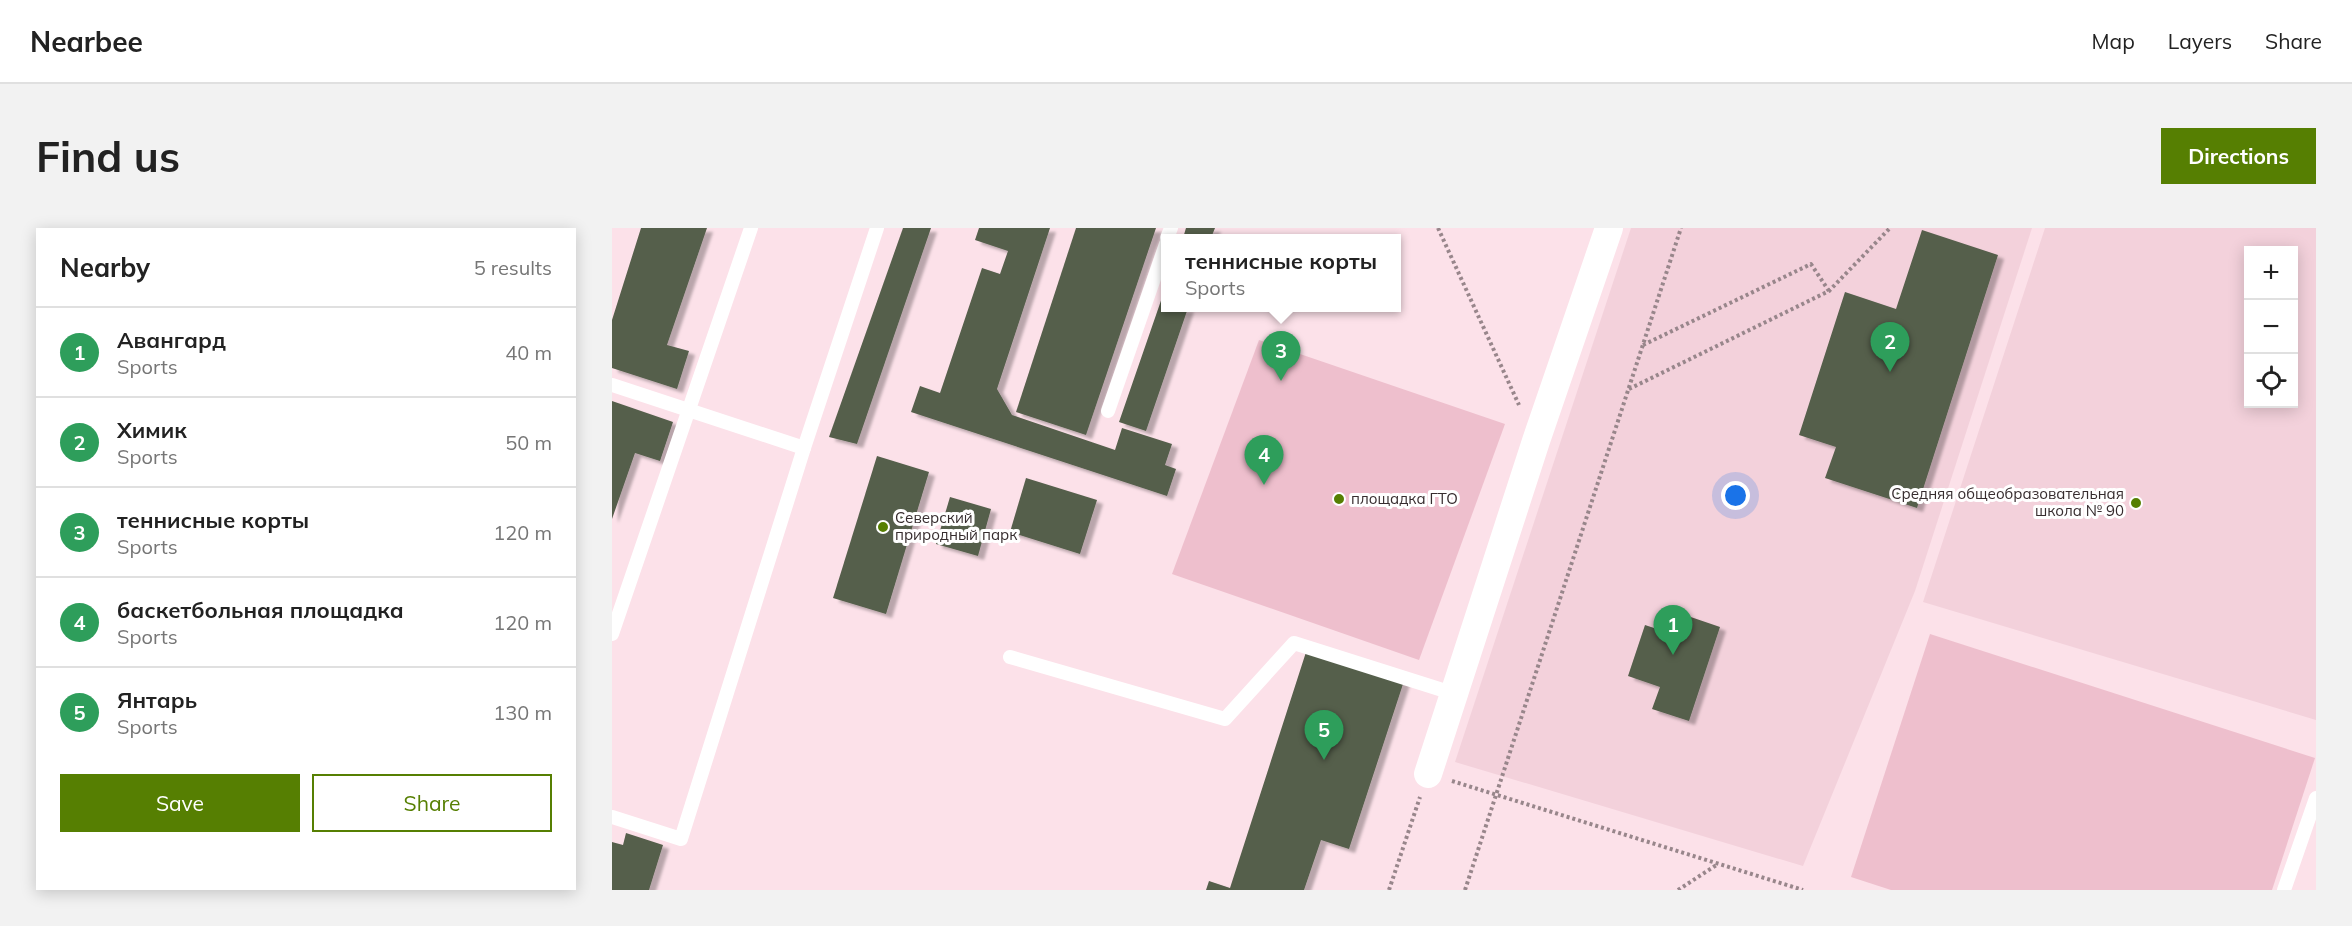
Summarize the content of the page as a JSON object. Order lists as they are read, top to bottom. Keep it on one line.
{"places":["площадка ГТО","Средняя общеобразовательная школа № 90","Северский природный парк"],"page":{"header":"Nearbee","nav":["Map","Layers","Share"],"buttons":["Directions",["Save","Share"]],"title":"Find us","heading":["Nearby","5 results"],"popup":["теннисные корты","Sports"],"map_buttons":["+","−"],"list":[{"mark":"1","name":"Авангард","note":"Sports","value":"40 m"},{"mark":"2","name":"Химик","note":"Sports","value":"50 m"},{"mark":"3","name":"теннисные корты","note":"Sports","value":"120 m"},{"mark":"4","name":"баскетбольная площадка","note":"Sports","value":"120 m"},{"mark":"5","name":"Янтарь","note":"Sports","value":"130 m"}],"pins":["2","3","4","1","5"]}}
